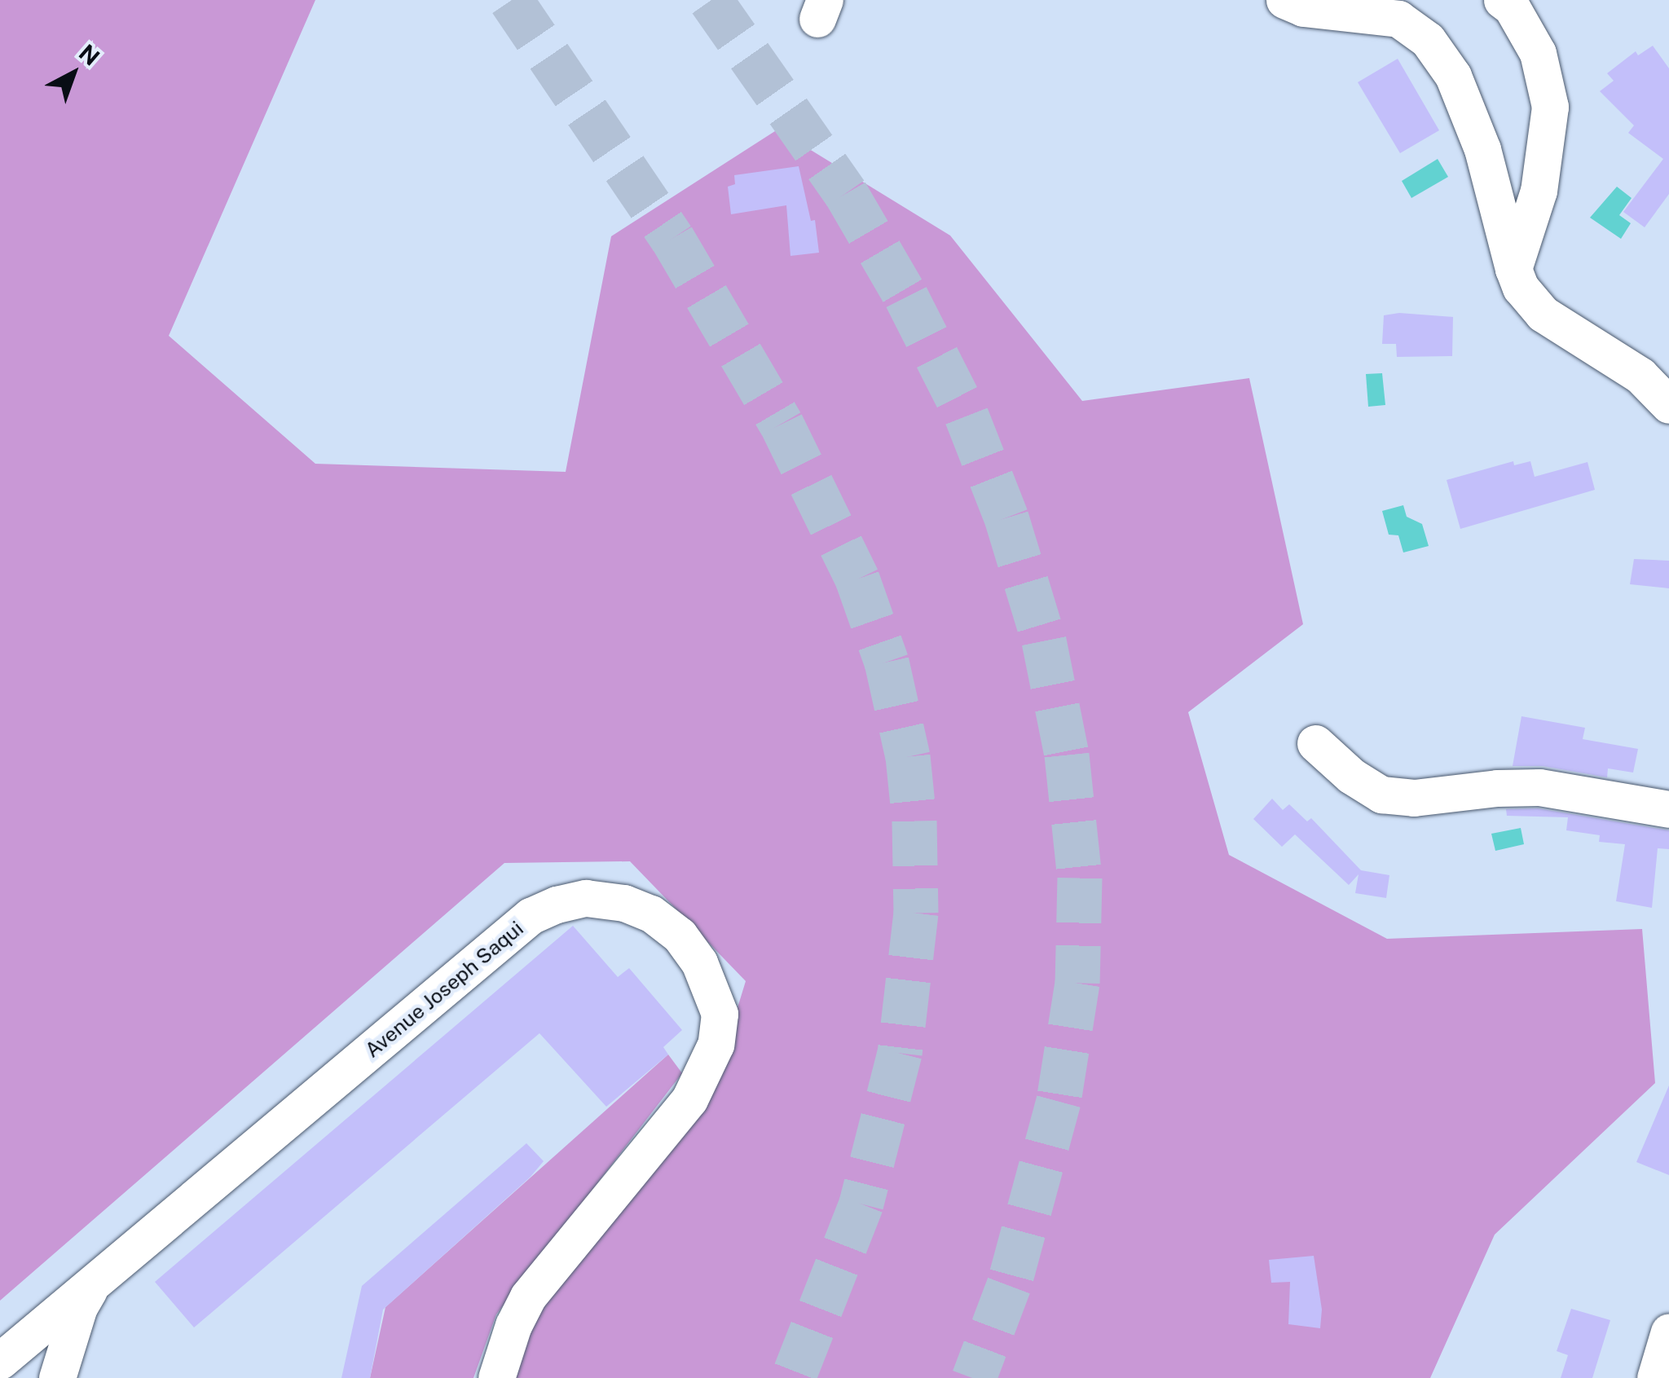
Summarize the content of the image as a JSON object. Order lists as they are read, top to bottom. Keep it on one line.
{"streets":{"street":["Avenue Joseph Saqui"]},"north":"top right"}
